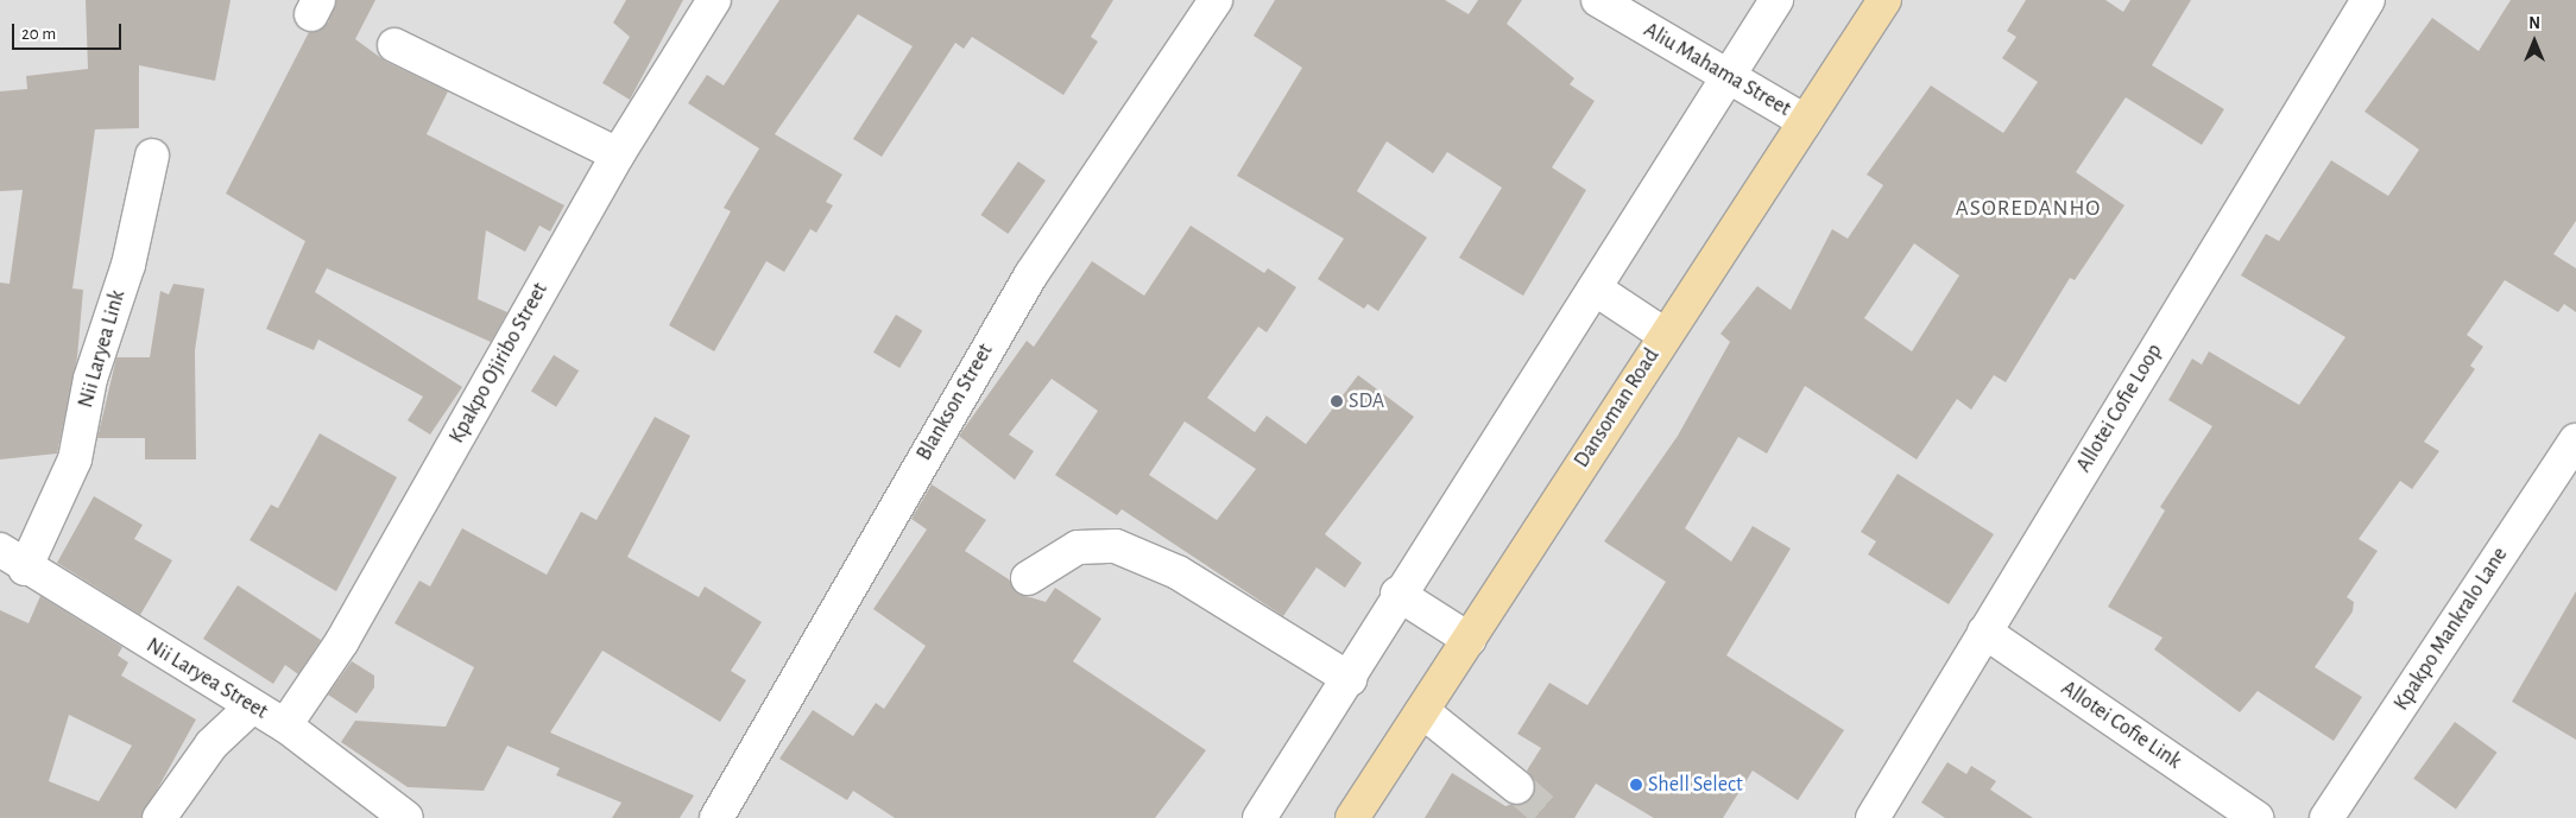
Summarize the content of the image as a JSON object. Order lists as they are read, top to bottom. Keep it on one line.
{"streets":{"main road":["Dansoman Road"],"street":["Aliu Mahama Street","Nii Laryea Link","Kpakpo Ojiribo Street","Blankson Street","Allotei Cofie Loop","Kpakpo Mankralo Lane","Nii Laryea Street","Allotei Cofie Link"]},"crossings":[["Aliu Mahama Street","Dansoman Road"],["Nii Laryea Link","Nii Laryea Street"],["Kpakpo Ojiribo Street","Nii Laryea Street"],["Allotei Cofie Loop","Allotei Cofie Link"]],"districts":["ASOREDANHO"],"places":["SDA","Shell Select"],"scale_bar":"20 m","north":"top"}
